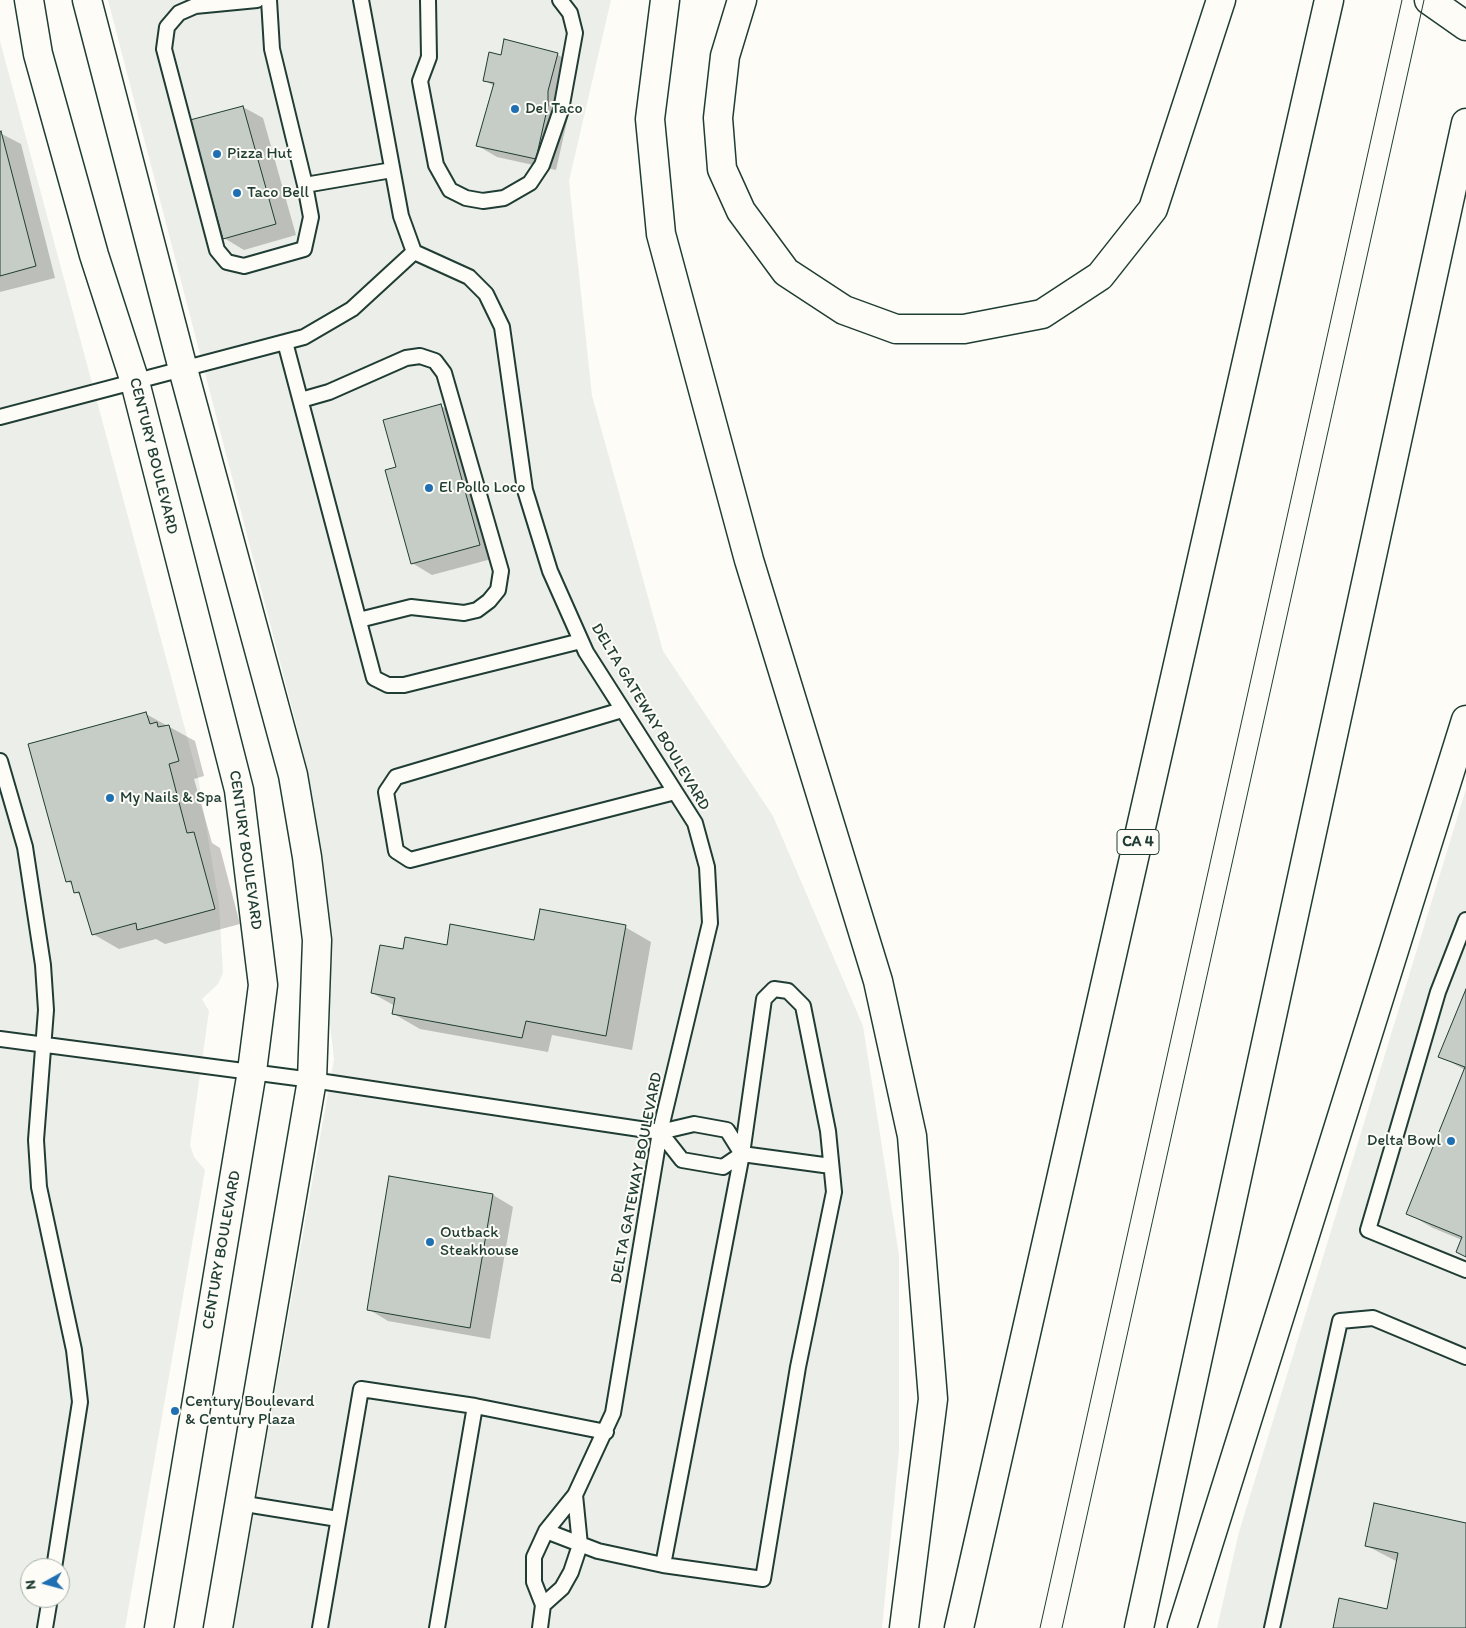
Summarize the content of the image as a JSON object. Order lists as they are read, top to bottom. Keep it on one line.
{"streets":{"main road":["CENTURY BOULEVARD","CA 4"],"lane":["DELTA GATEWAY BOULEVARD"]},"places":["Del Taco","Pizza Hut","Taco Bell","El Pollo Loco","My Nails & Spa","Delta Bowl","Outback Steakhouse","Century Boulevard & Century Plaza"],"north":"left"}
